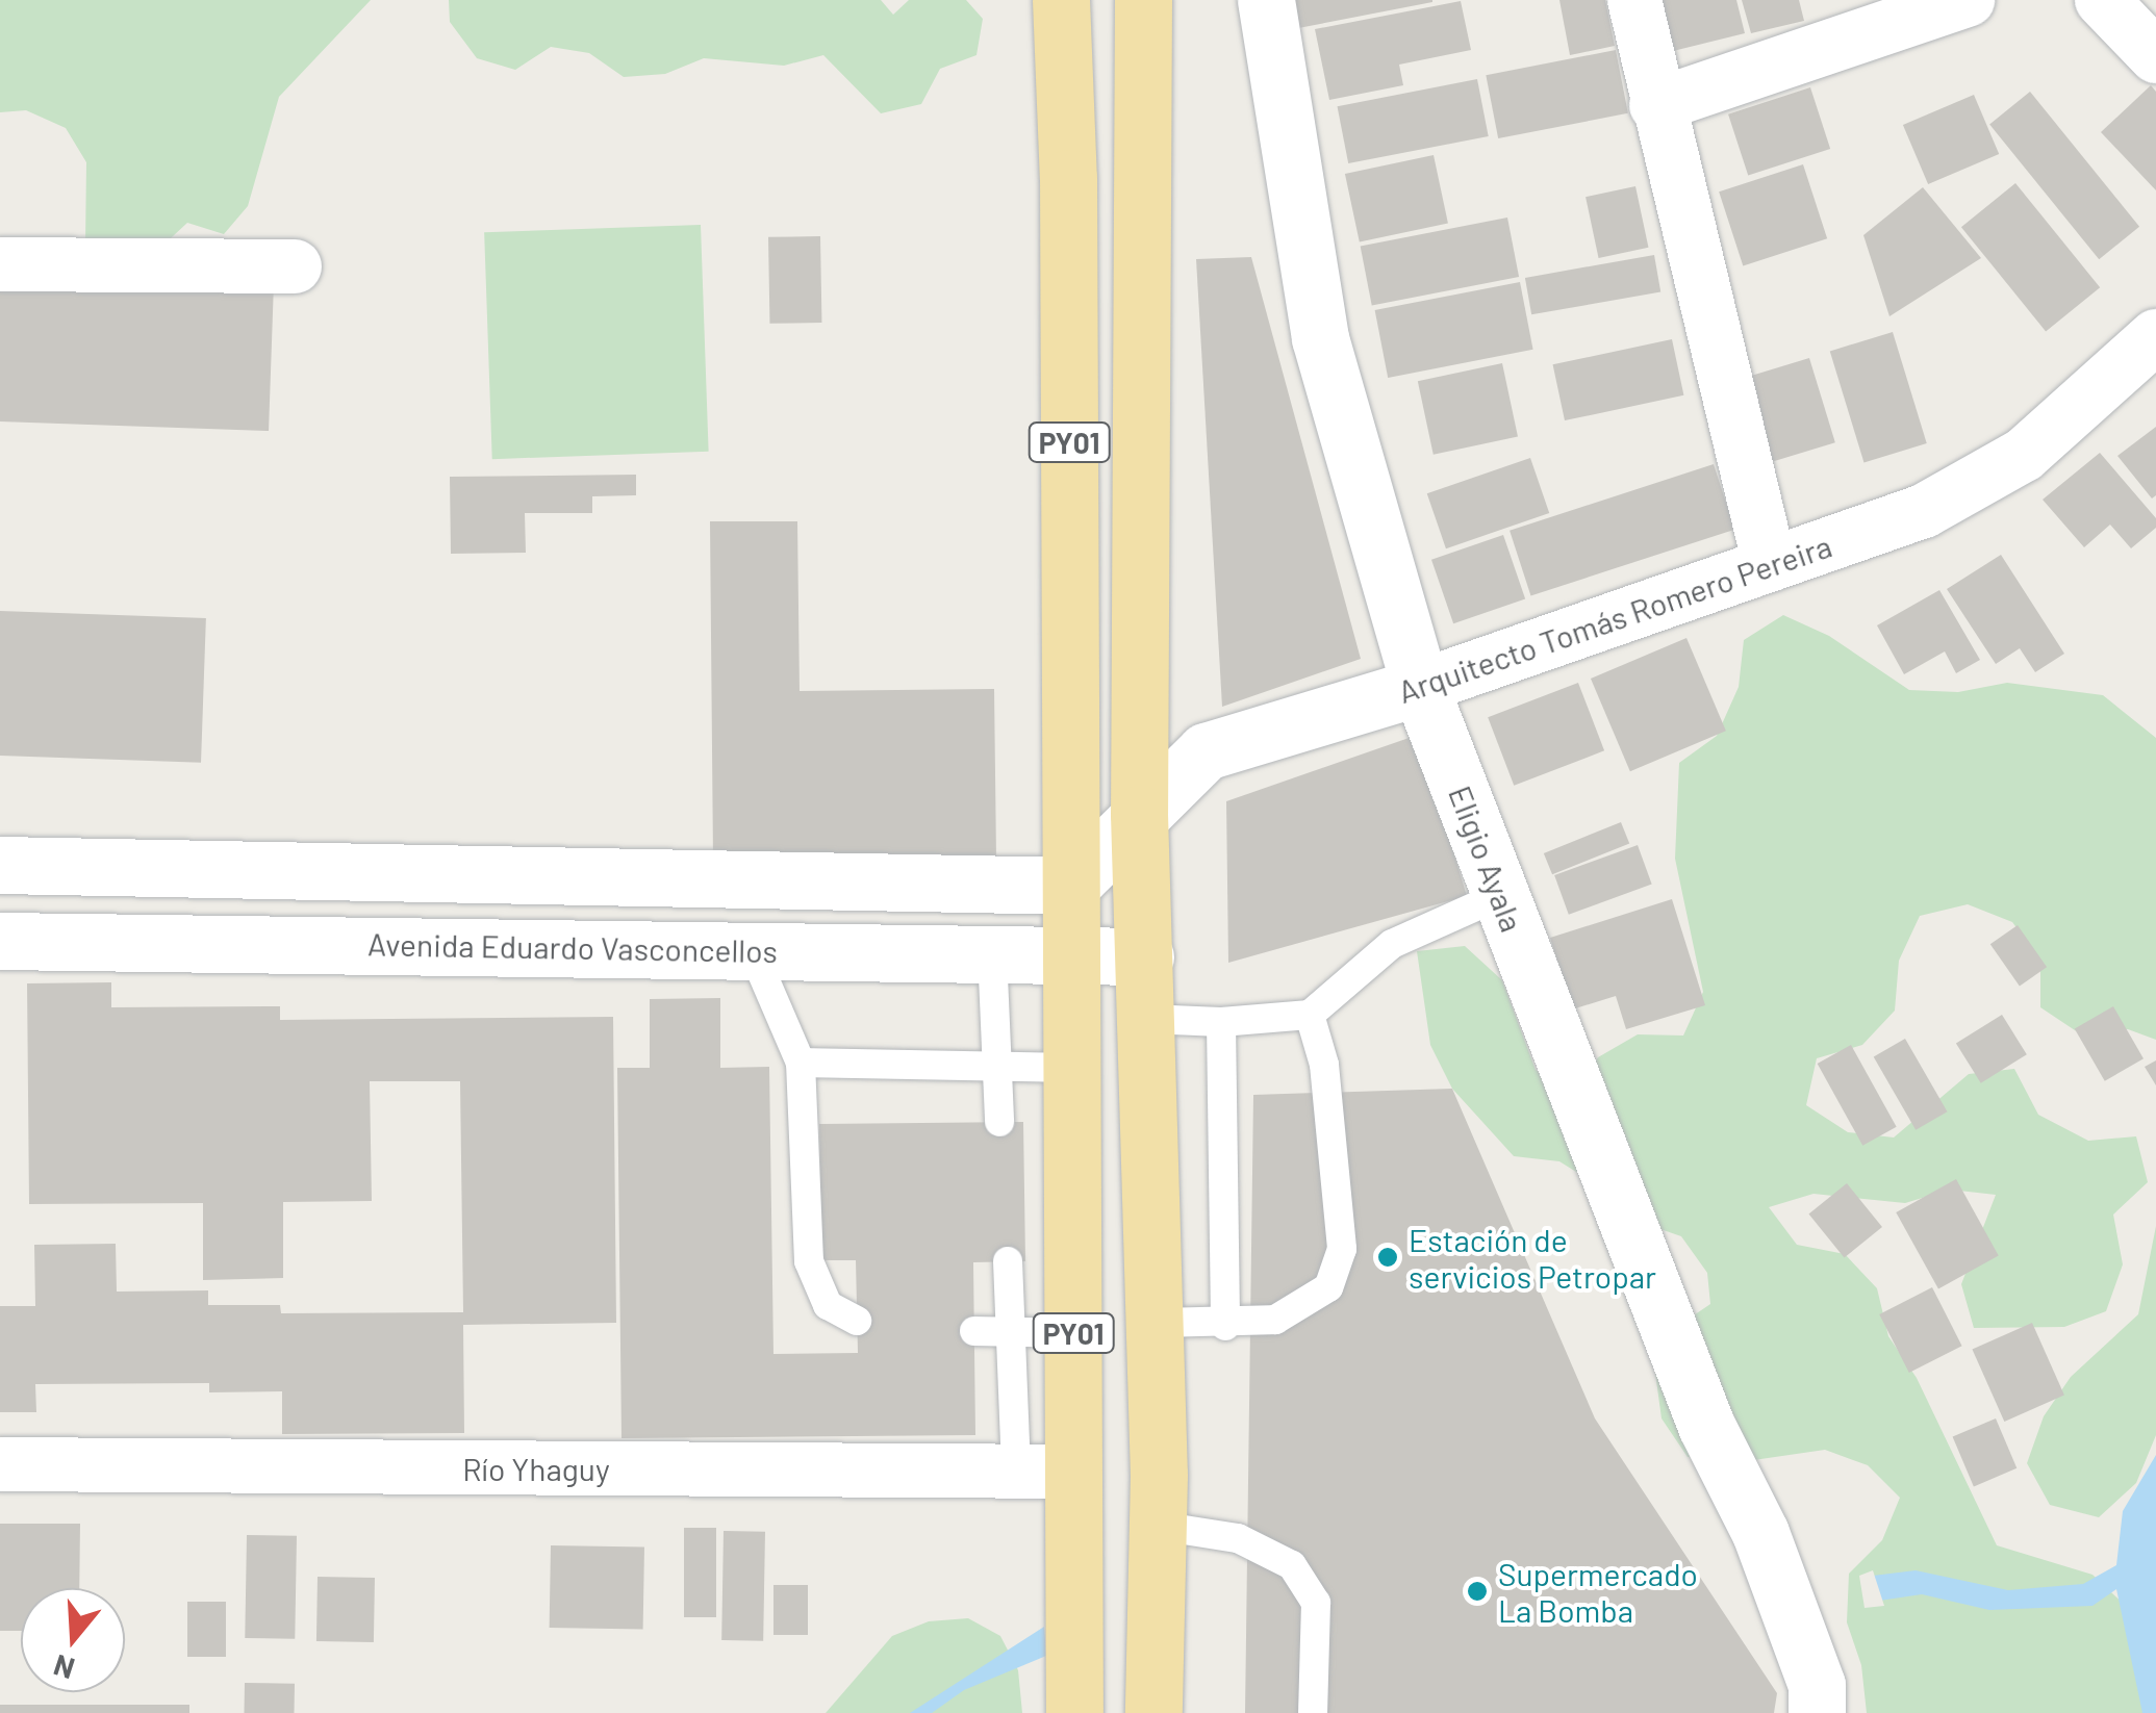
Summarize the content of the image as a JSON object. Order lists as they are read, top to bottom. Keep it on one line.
{"streets":{"highway":["PY01"],"street":["Arquitecto Tomás Romero Pereira","Eligio Ayala","Avenida Eduardo Vasconcellos","Río Yhaguy"]},"crossings":[["PY01","Arquitecto Tomás Romero Pereira"],["PY01","Avenida Eduardo Vasconcellos"],["PY01","Río Yhaguy"],["Arquitecto Tomás Romero Pereira","Eligio Ayala"]],"places":["Estación de servicios Petropar","Supermercado La Bomba"],"north":"bottom"}
